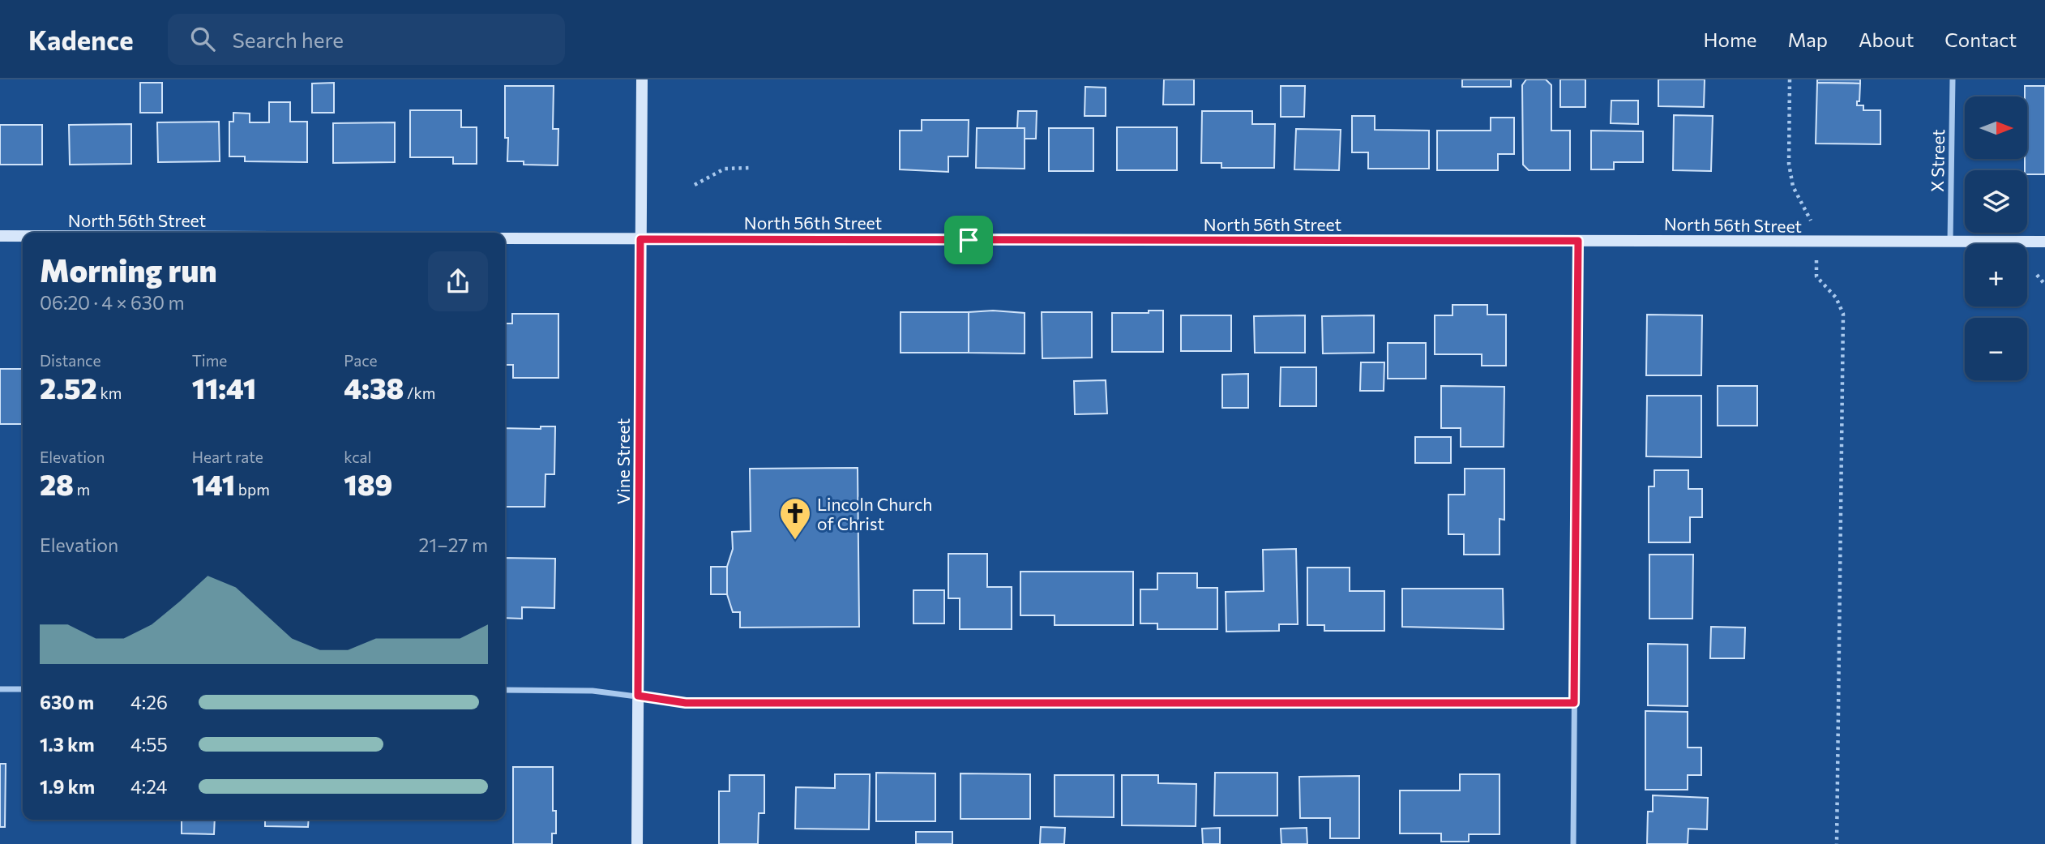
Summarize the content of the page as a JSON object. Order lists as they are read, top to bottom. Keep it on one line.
{"streets":{"main road":["North 56th Street","Vine Street"],"street":["X Street"]},"crossings":[["X Street","North 56th Street"],["North 56th Street","Vine Street"]],"places":{"church":["Lincoln Church of Christ"]},"north":"right","page":{"header":"Kadence","search":"Search here","nav":["Home","Map","About","Contact"],"map_buttons":["+","−"],"heading":["Morning run","06:20 · 4 × 630 m"],"stats":[["Distance","2.52 km"],["Time","11:41"],["Pace","4:38 /km"],["Elevation","28 m"],["Heart rate","141 bpm"],["kcal","189"]],"chart":["Elevation","21–27 m"],"list":[{"name":"630 m","note":"4:26"},{"name":"1.3 km","note":"4:55"},{"name":"1.9 km","note":"4:24"}]}}
